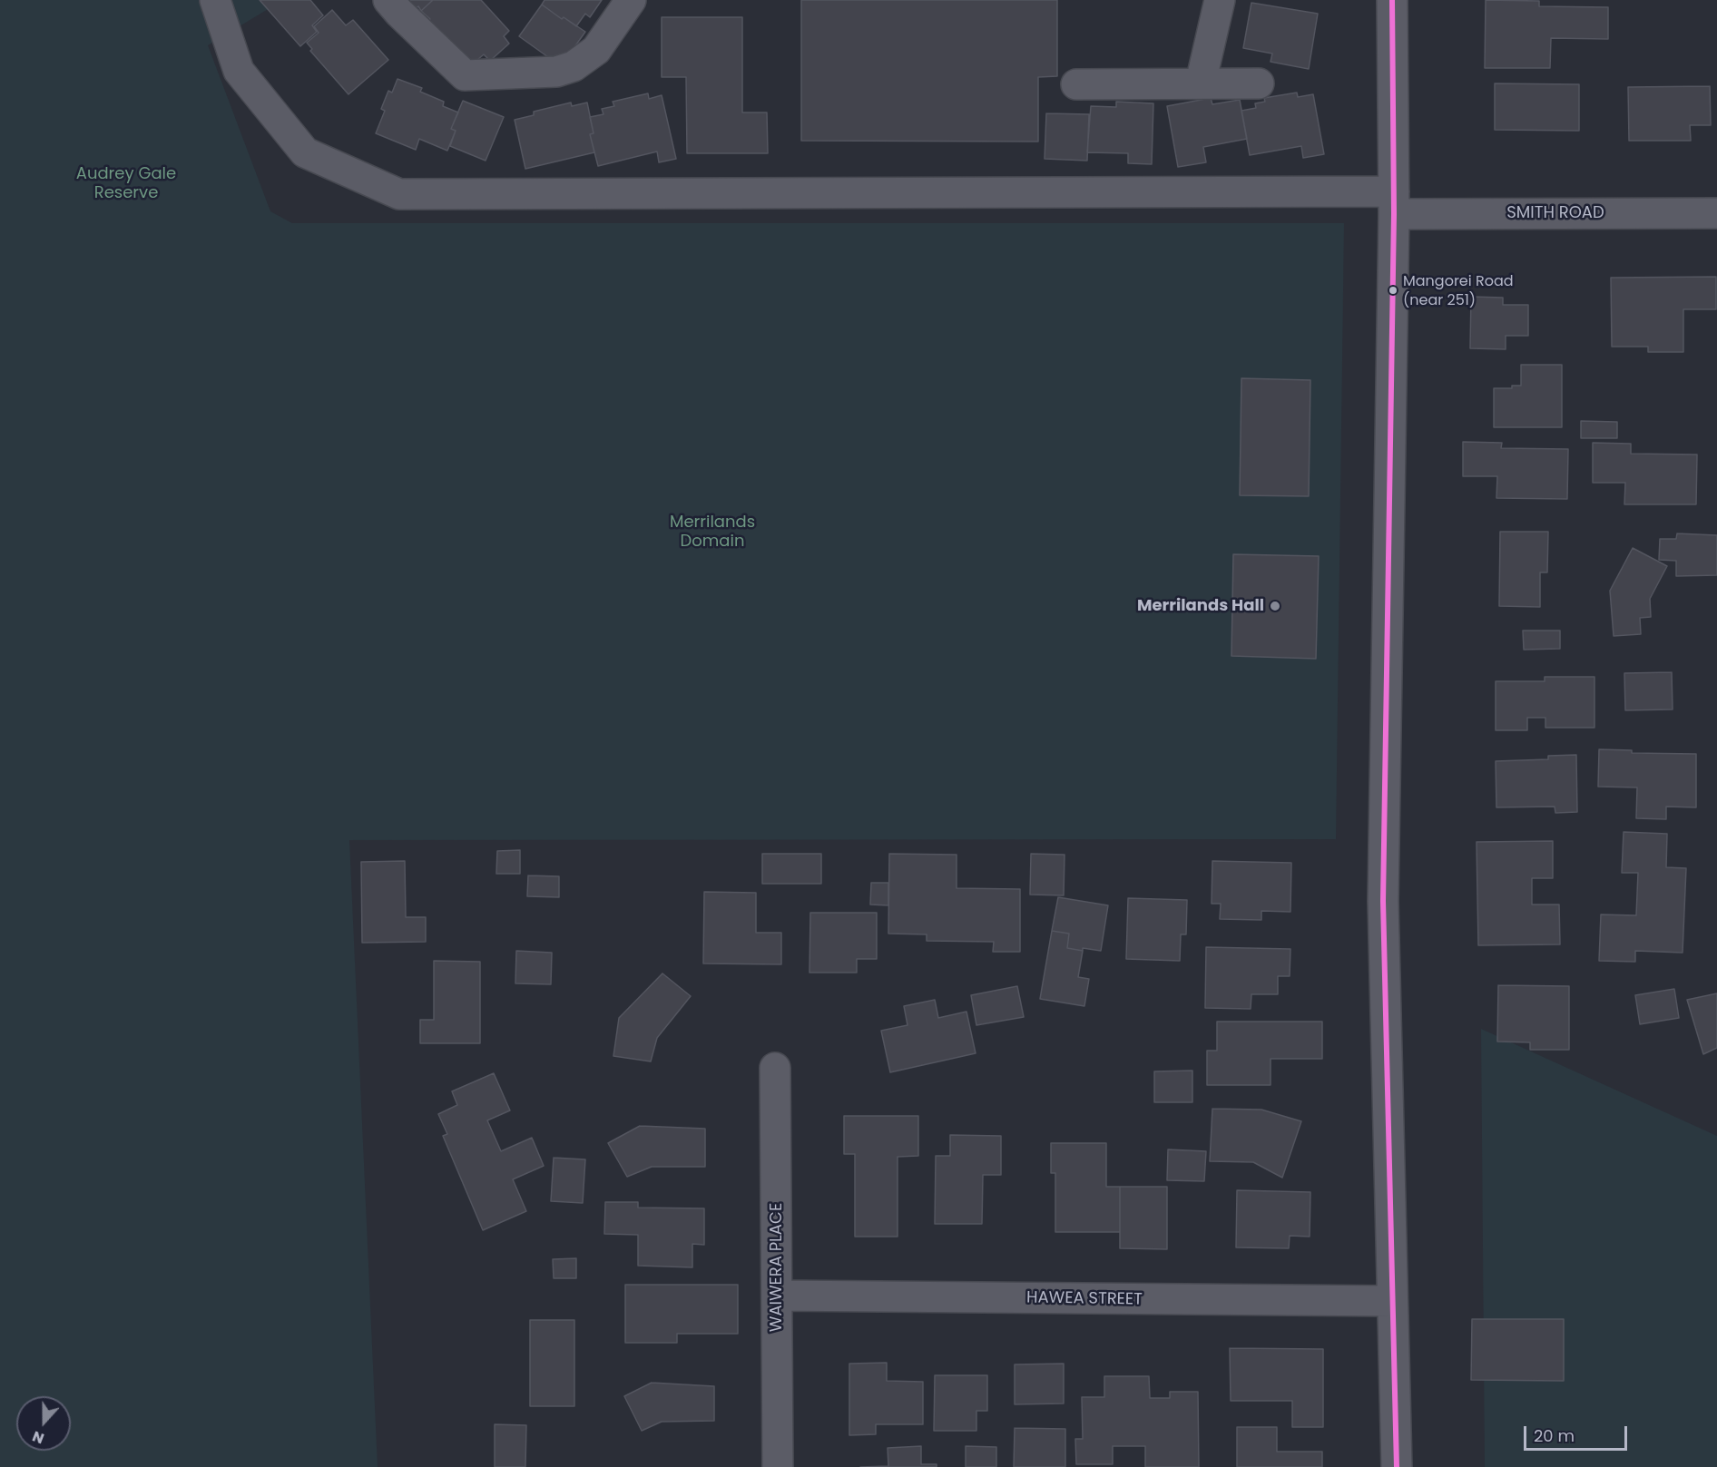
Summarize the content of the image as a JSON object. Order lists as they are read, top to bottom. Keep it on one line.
{"streets":{"street":["SMITH ROAD","WAIWERA PLACE","HAWEA STREET"]},"crossings":[["WAIWERA PLACE","HAWEA STREET"]],"parks":["Audrey Gale Reserve","Merrilands Domain"],"places":["Mangorei Road (near 251)","Merrilands Hall"],"scale_bar":"20 m","north":"bottom"}
